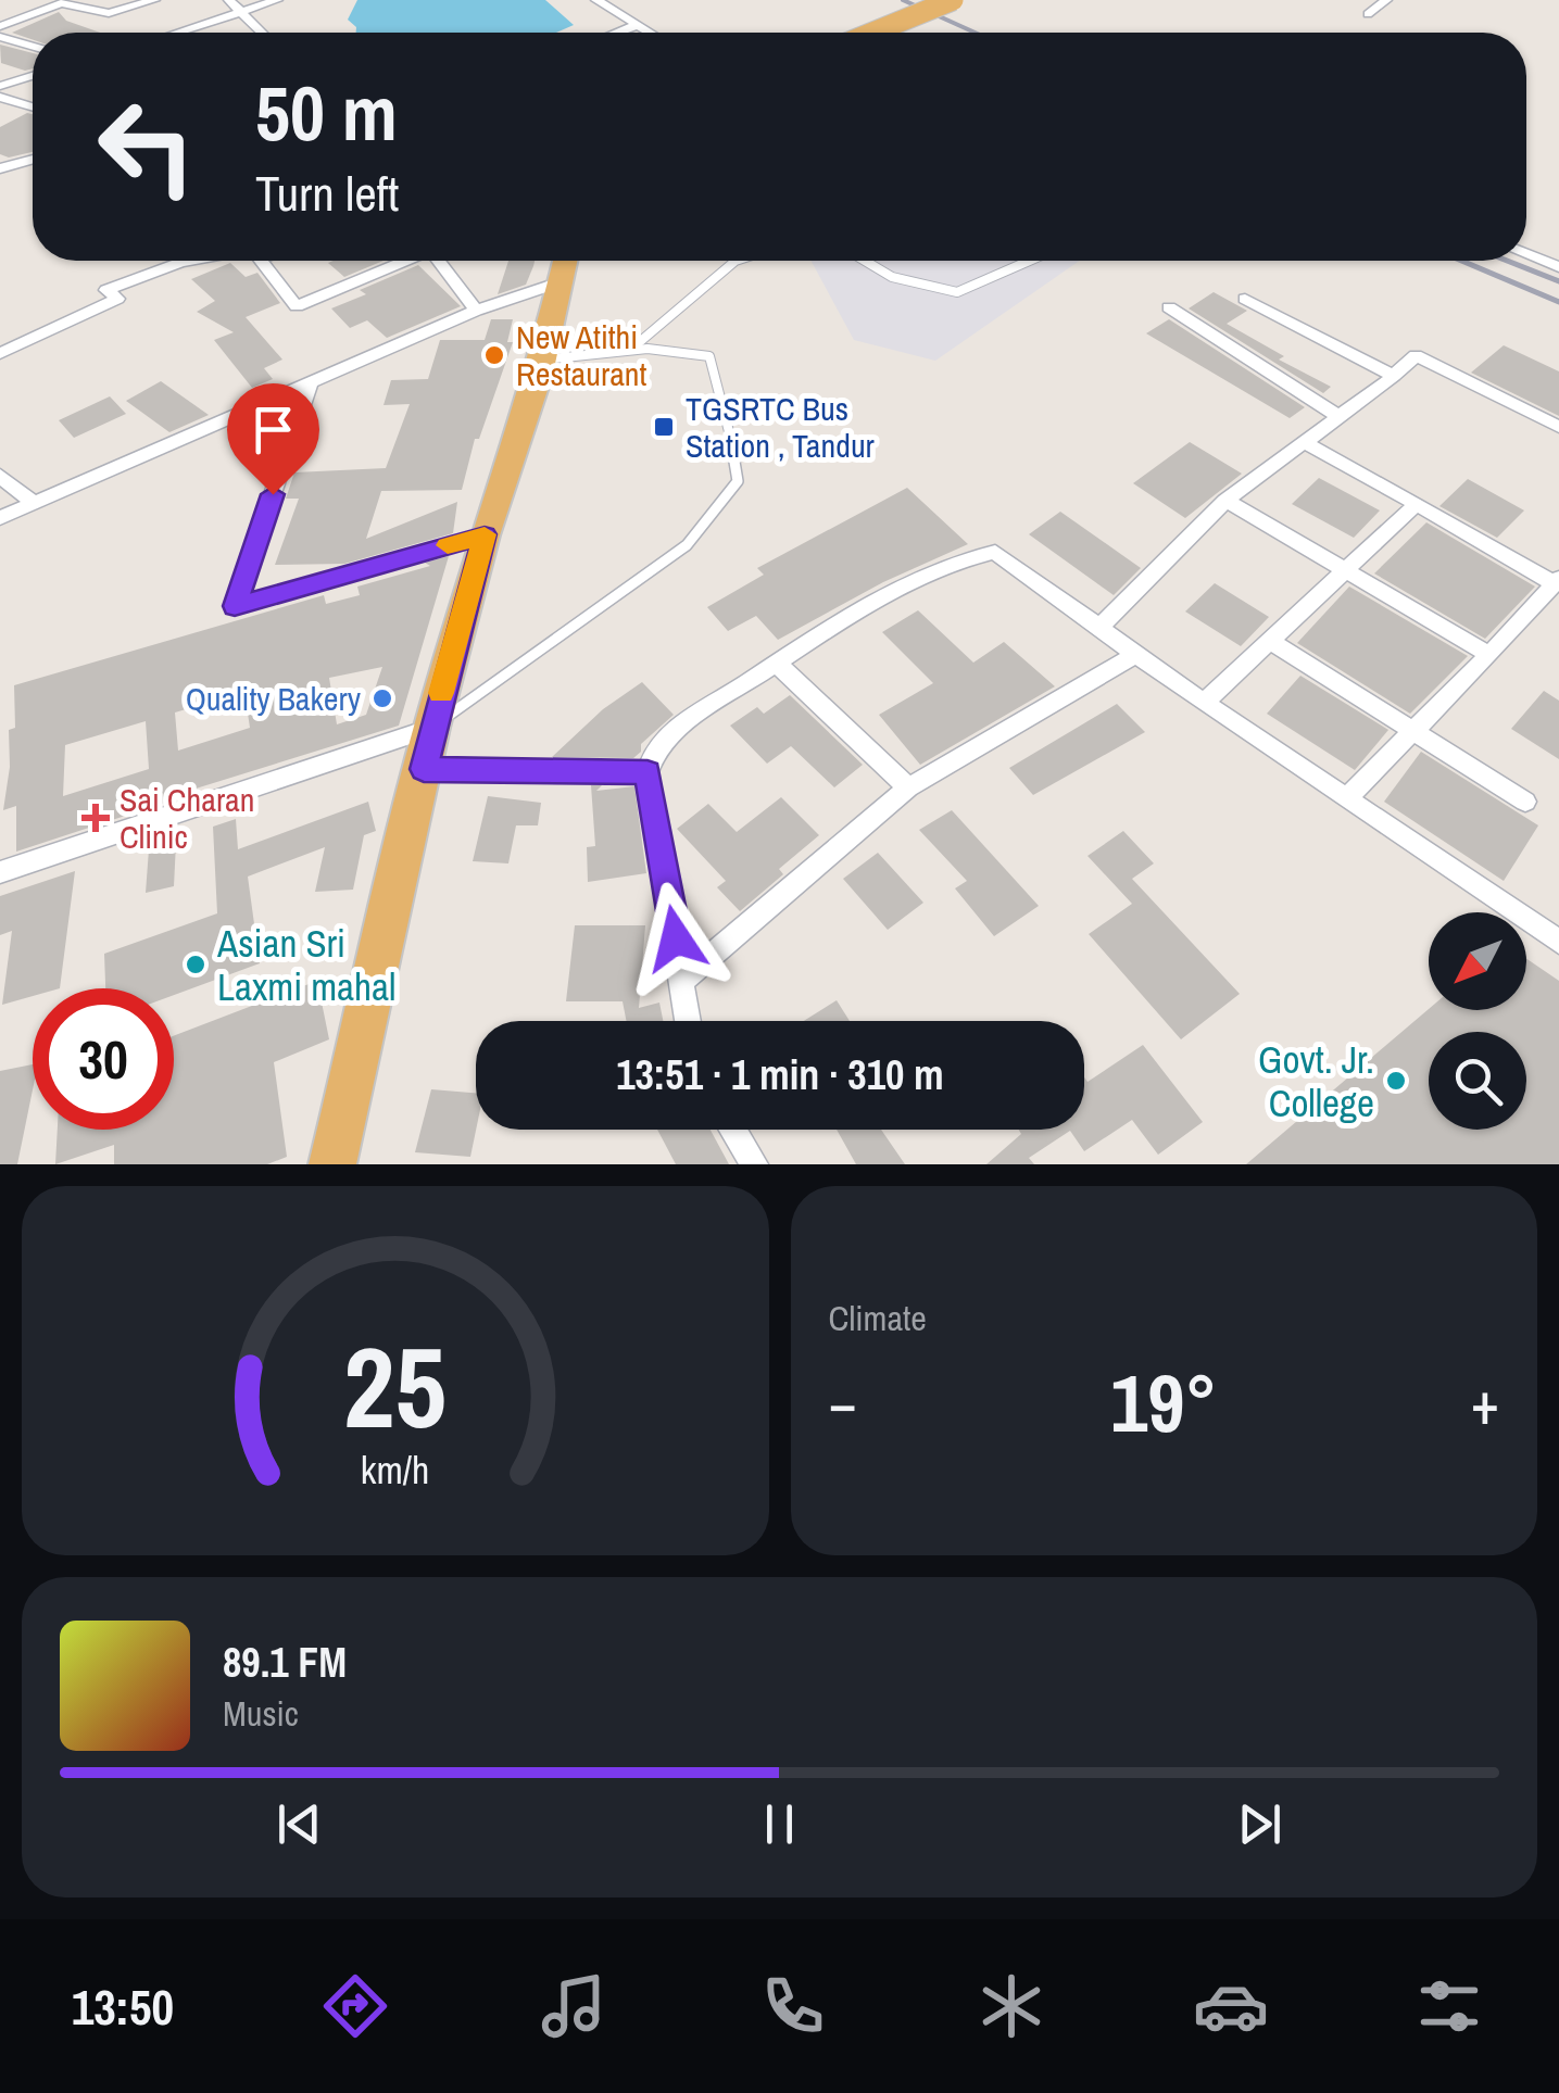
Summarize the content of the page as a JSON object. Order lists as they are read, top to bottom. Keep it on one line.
{"places":{"other":["New Atithi Restaurant","Quality Bakery","Asian Sri Laxmi mahal","Govt. Jr. College"],"transit":["TGSRTC Bus Station , Tandur"],"health":["Sai Charan Clinic"]},"north":"bottom left","page":{"turn":["50 m","Turn left"],"limit":"30","trip":"13:51 · 1 min · 310 m","tile":"Climate","heat":["−","19°","+"],"song":["89.1 FM","Music"],"tabs":"13:50","gauge":["25","km/h"]}}
